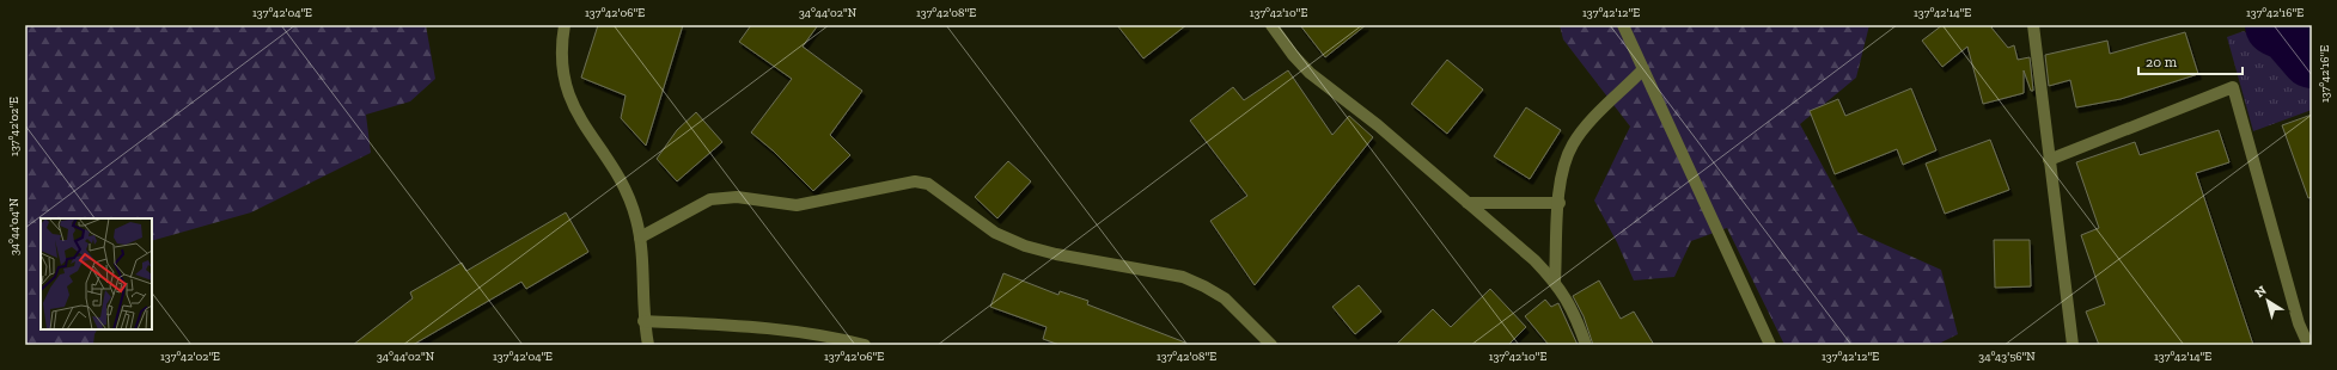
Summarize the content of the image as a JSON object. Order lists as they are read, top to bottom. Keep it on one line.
{"scale_bar":"20 m","north":"top left","coordinates":["137°42'04\"E","137°42'06\"E","34°44'02\"N","137°42'08\"E","137°42'10\"E","137°42'12\"E","137°42'14\"E","137°42'16\"E","137°42'02\"E","34°44'04\"N","34°43'56\"N"]}
